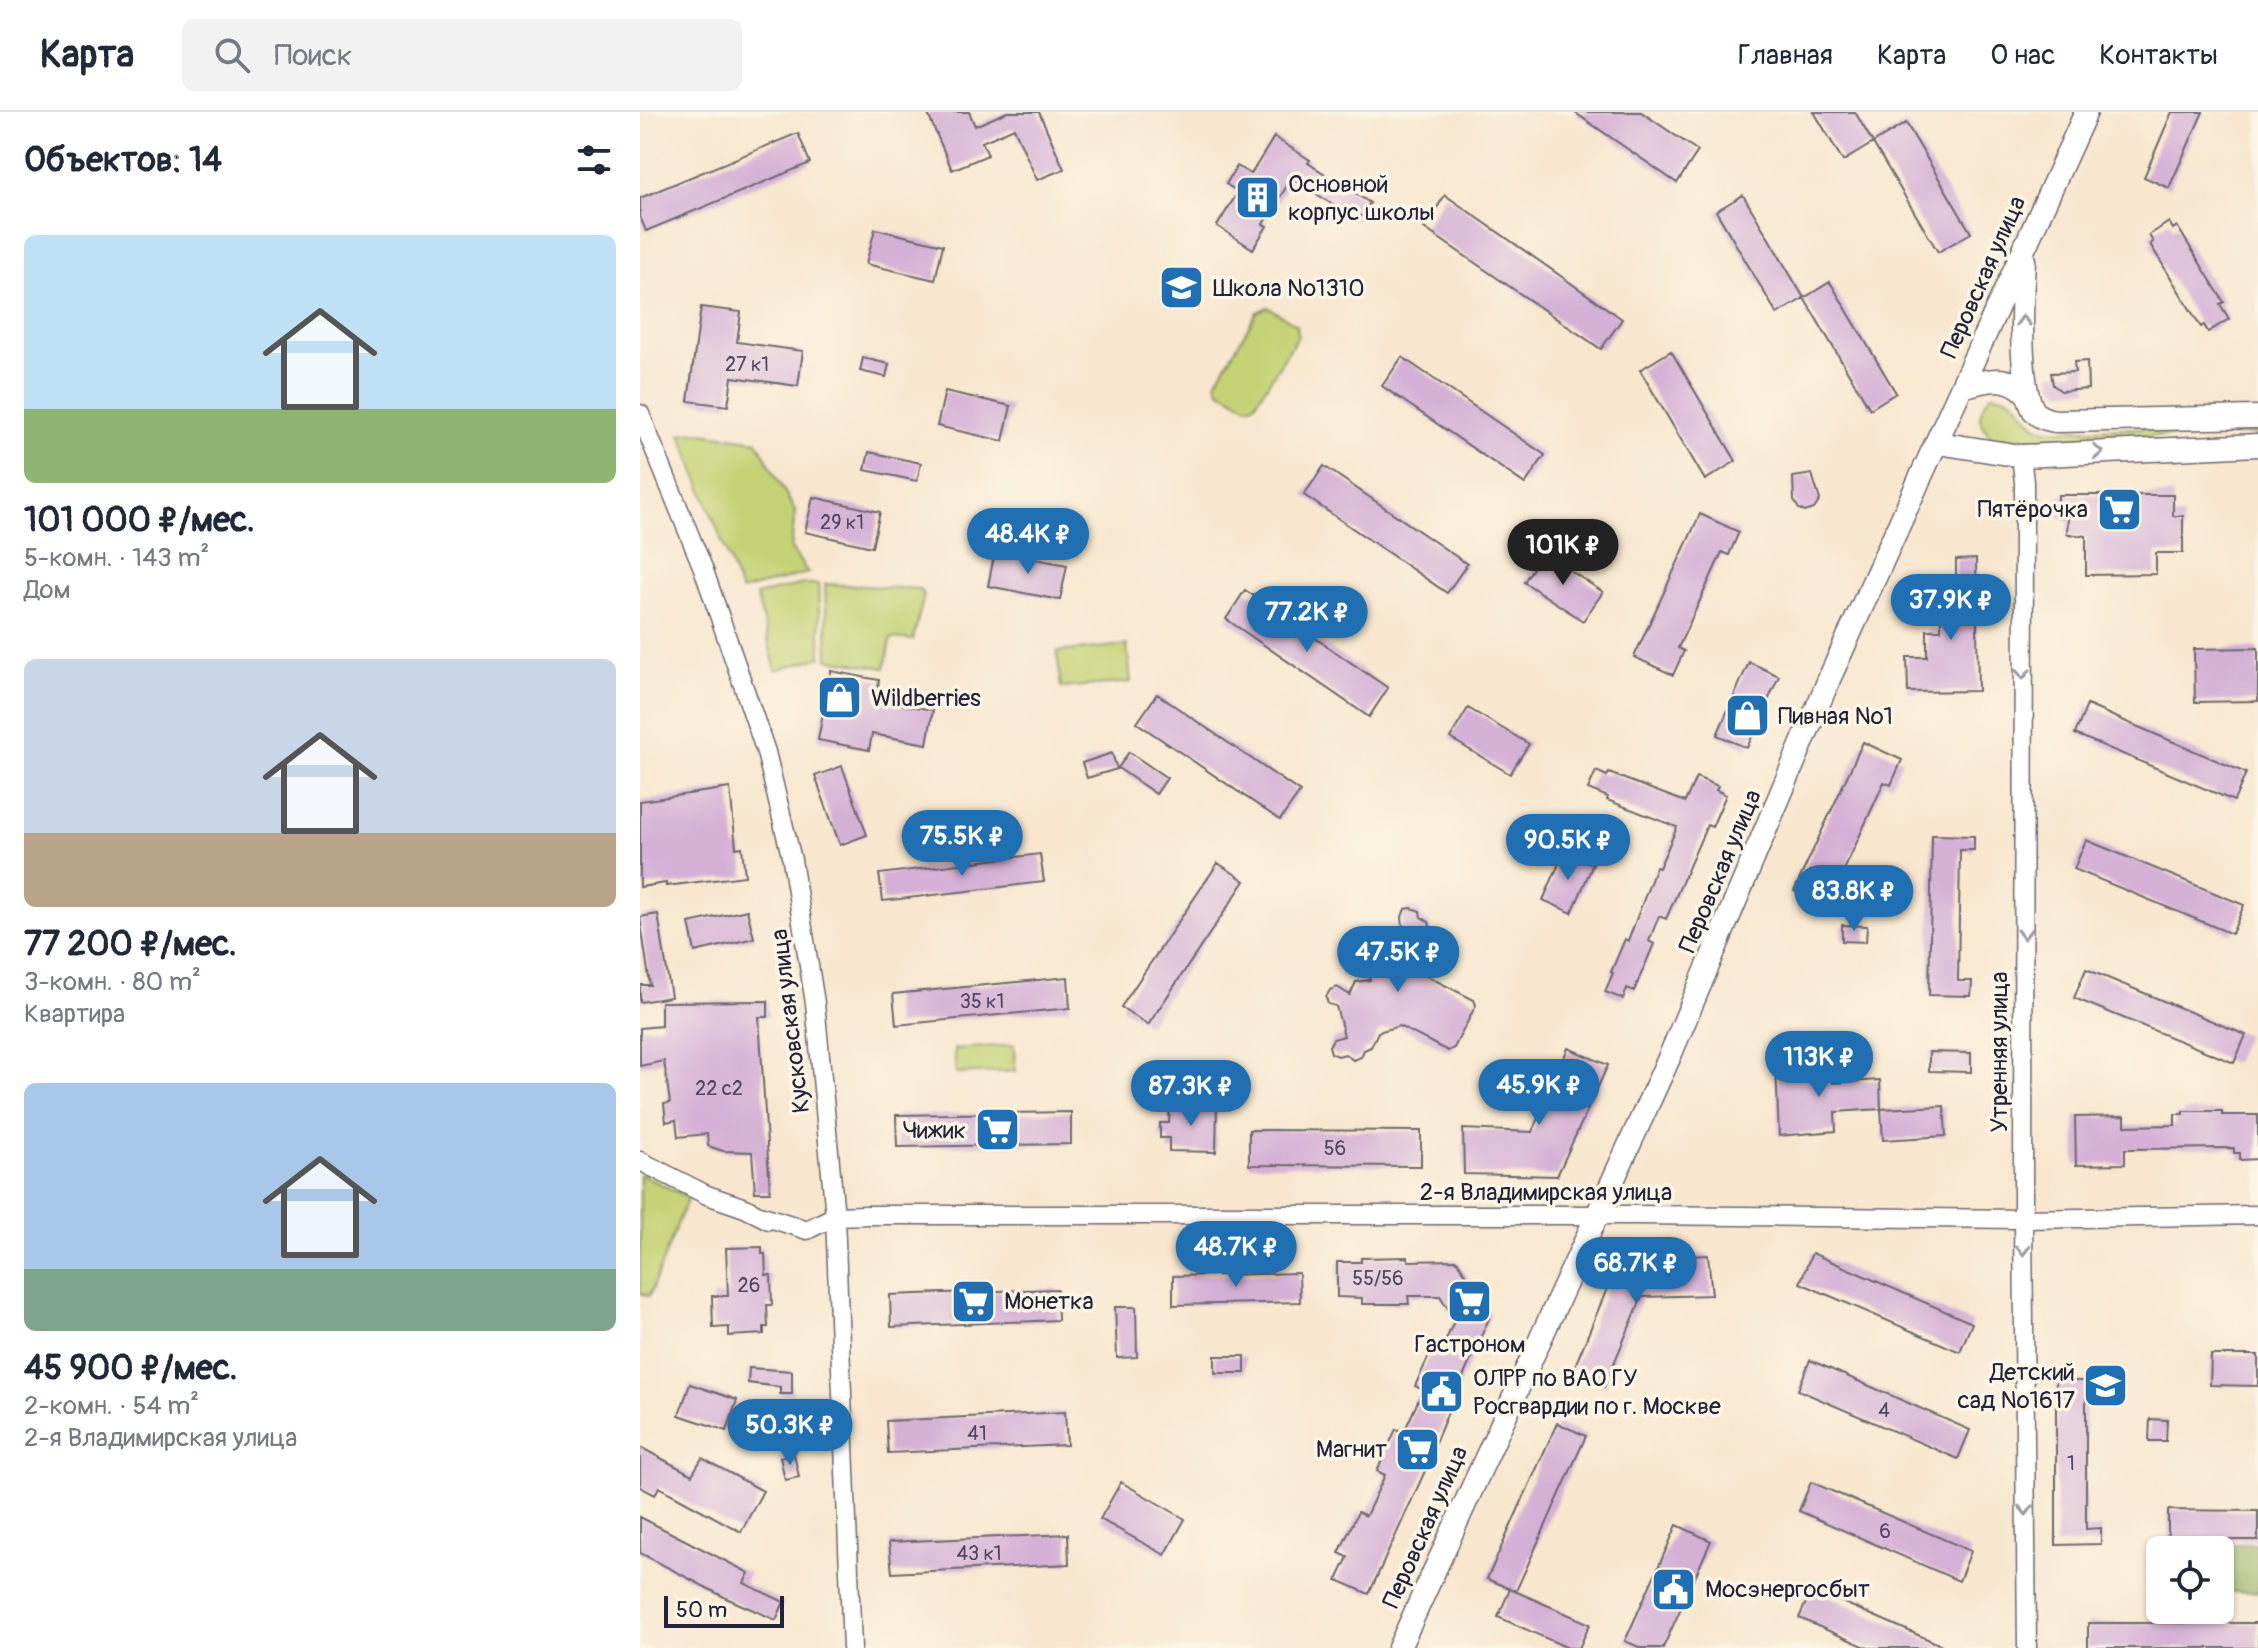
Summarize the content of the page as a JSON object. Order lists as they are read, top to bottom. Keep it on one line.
{"streets":{"main road":["Перовская улица"],"street":["Кусковская улица","Утренняя улица","2-я Владимирская улица"]},"crossings":[["Перовская улица","2-я Владимирская улица"],["Кусковская улица","2-я Владимирская улица"],["Утренняя улица","2-я Владимирская улица"]],"one_way":["Утренняя улица"],"places":{"building":["Основной корпус школы"],"school or university":["Школа №1310","Детский сад №1617"],"supermarket":["Пятёрочка","Чижик","Монетка","Гастроном","Магнит"],"shop":["Wildberries","Пивная №1"],"public building":["ОЛРР по ВАО ГУ Росгвардии по г. Москве","Мосэнергосбыт"]},"house_numbers":["27 к1","29 к1","35 к1","22 с2","56","55/56","26","4","41","1","6","43 к1"],"scale_bar":"50 m","page":{"header":"Карта","search":"Поиск","nav":["Главная","Карта","О нас","Контакты"],"heading":"Объектов: 14","list":[{"name":"101 000 ₽/мес.","note":"5-комн. · 143 m² · Дом"},{"name":"77 200 ₽/мес.","note":"3-комн. · 80 m² · Квартира"},{"name":"45 900 ₽/мес.","note":"2-комн. · 54 m² · 2-я Владимирская улица"}],"price":["48.4K ₽","101K ₽","37.9K ₽","77.2K ₽","75.5K ₽","90.5K ₽","83.8K ₽","47.5K ₽","113K ₽","45.9K ₽","87.3K ₽","48.7K ₽","68.7K ₽","50.3K ₽"],"scale":"50 m"}}
